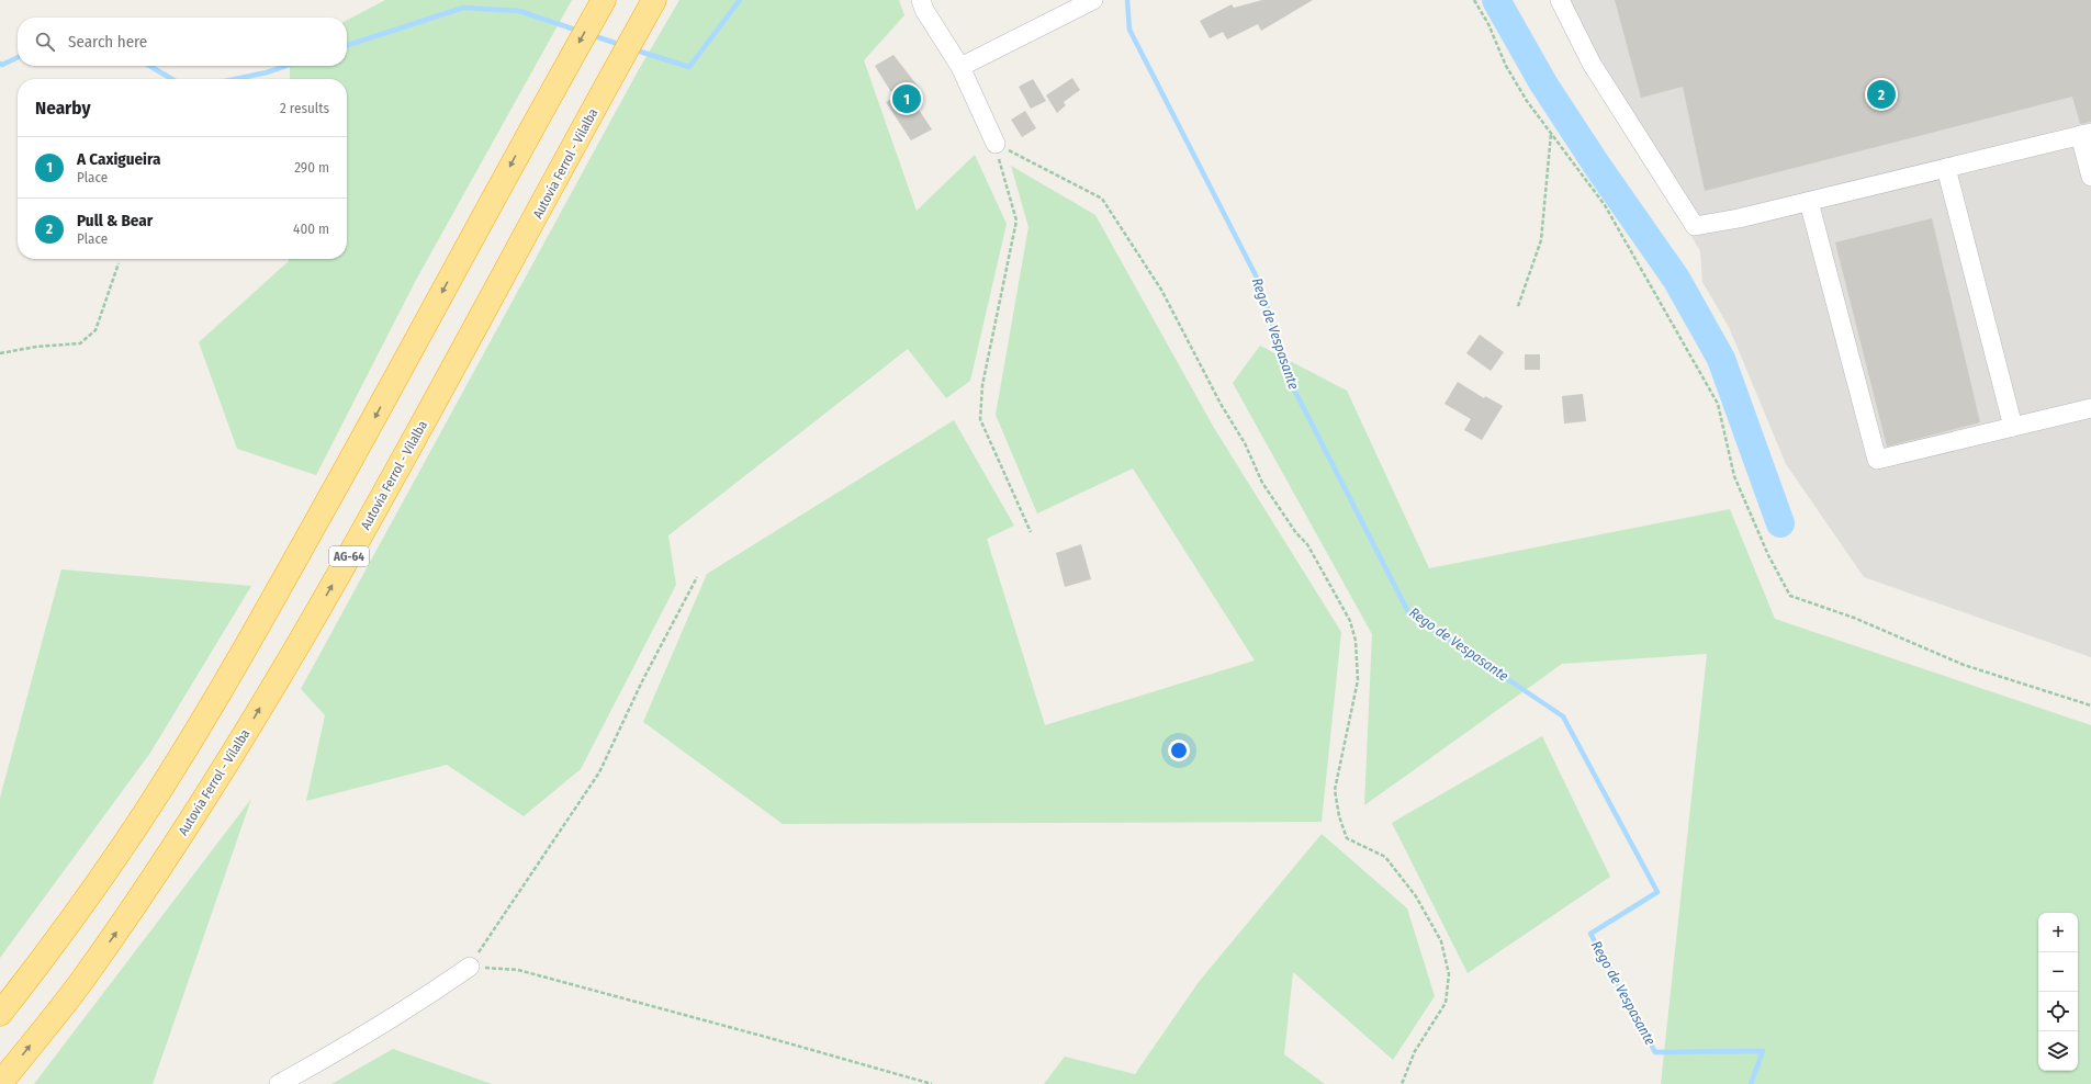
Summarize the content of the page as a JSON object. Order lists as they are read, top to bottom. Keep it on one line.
{"streets":{"highway":["Autovía Ferrol - Vilalba","AG-64"]},"water":["Rego de Vespasante"],"page":{"search":"Search here","pins":["2","1"],"heading":["Nearby","2 results"],"list":[{"mark":"1","name":"A Caxigueira","note":"Place","value":"290 m"},{"mark":"2","name":"Pull & Bear","note":"Place","value":"400 m"}],"map_buttons":["+","−"]}}
